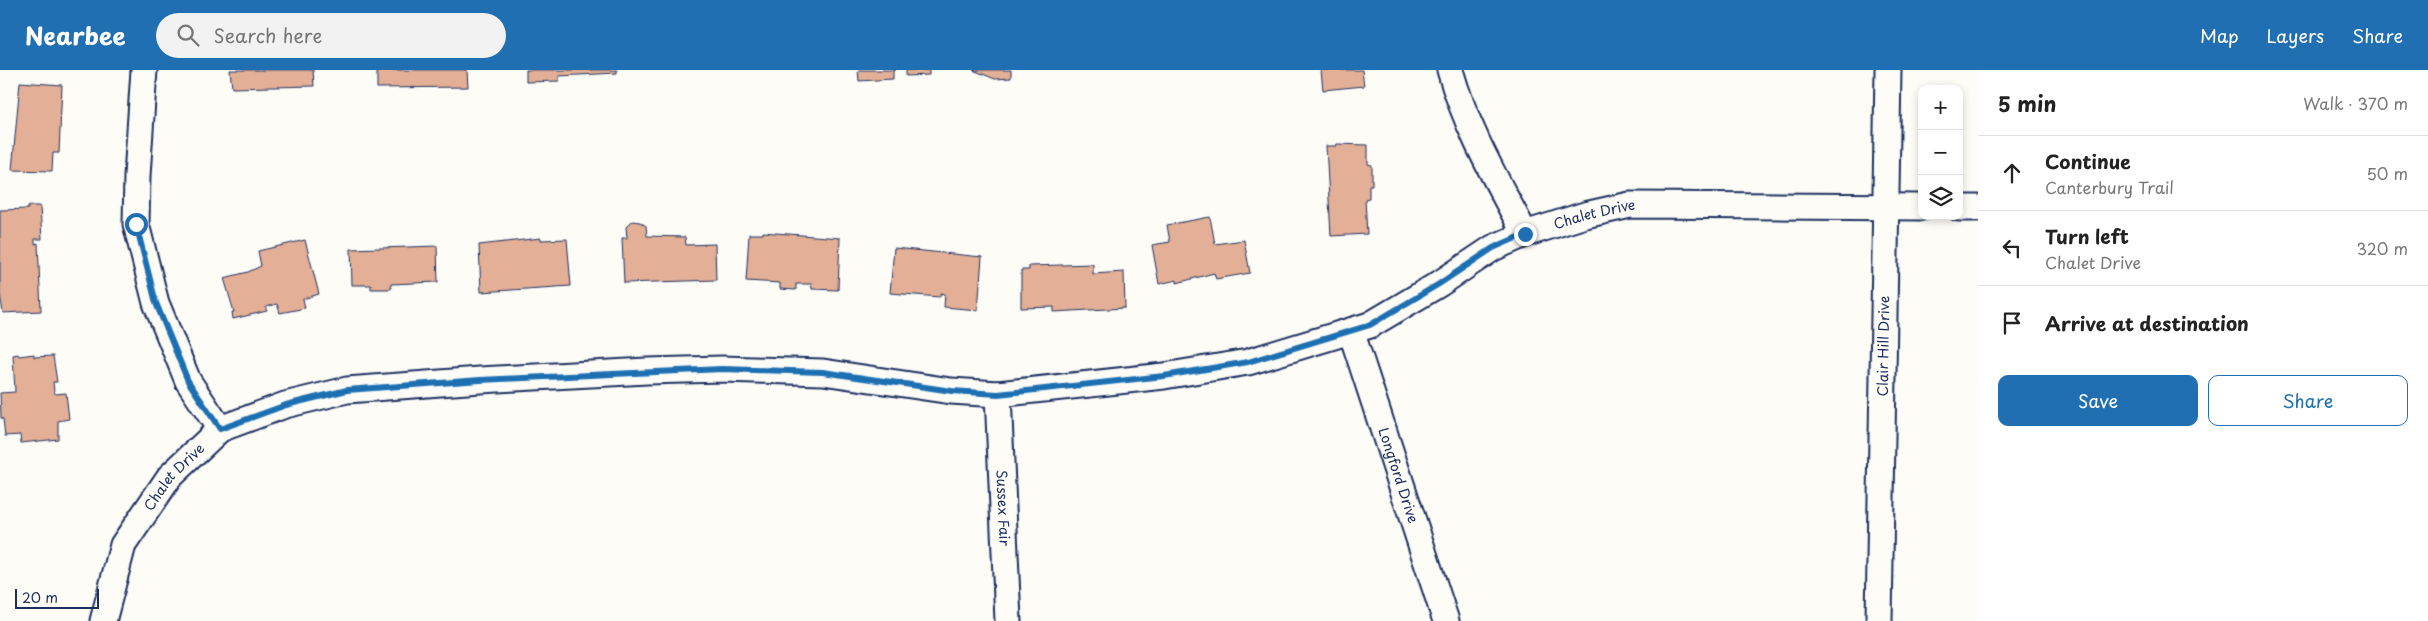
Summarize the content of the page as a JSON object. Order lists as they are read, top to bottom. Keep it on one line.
{"streets":{"street":["Chalet Drive","Clair Hill Drive","Longford Drive","Sussex Fair"]},"crossings":[["Chalet Drive","Clair Hill Drive"],["Chalet Drive","Longford Drive"],["Chalet Drive","Sussex Fair"]],"scale_bar":"20 m","page":{"header":"Nearbee","search":"Search here","nav":["Map","Layers","Share"],"heading":["5 min","Walk · 370 m"],"map_buttons":["+","−"],"list":[["Continue","Canterbury Trail","50 m"],["Turn left","Chalet Drive","320 m"],"Arrive at destination"],"buttons":["Save","Share"],"scale":"20 m"}}
